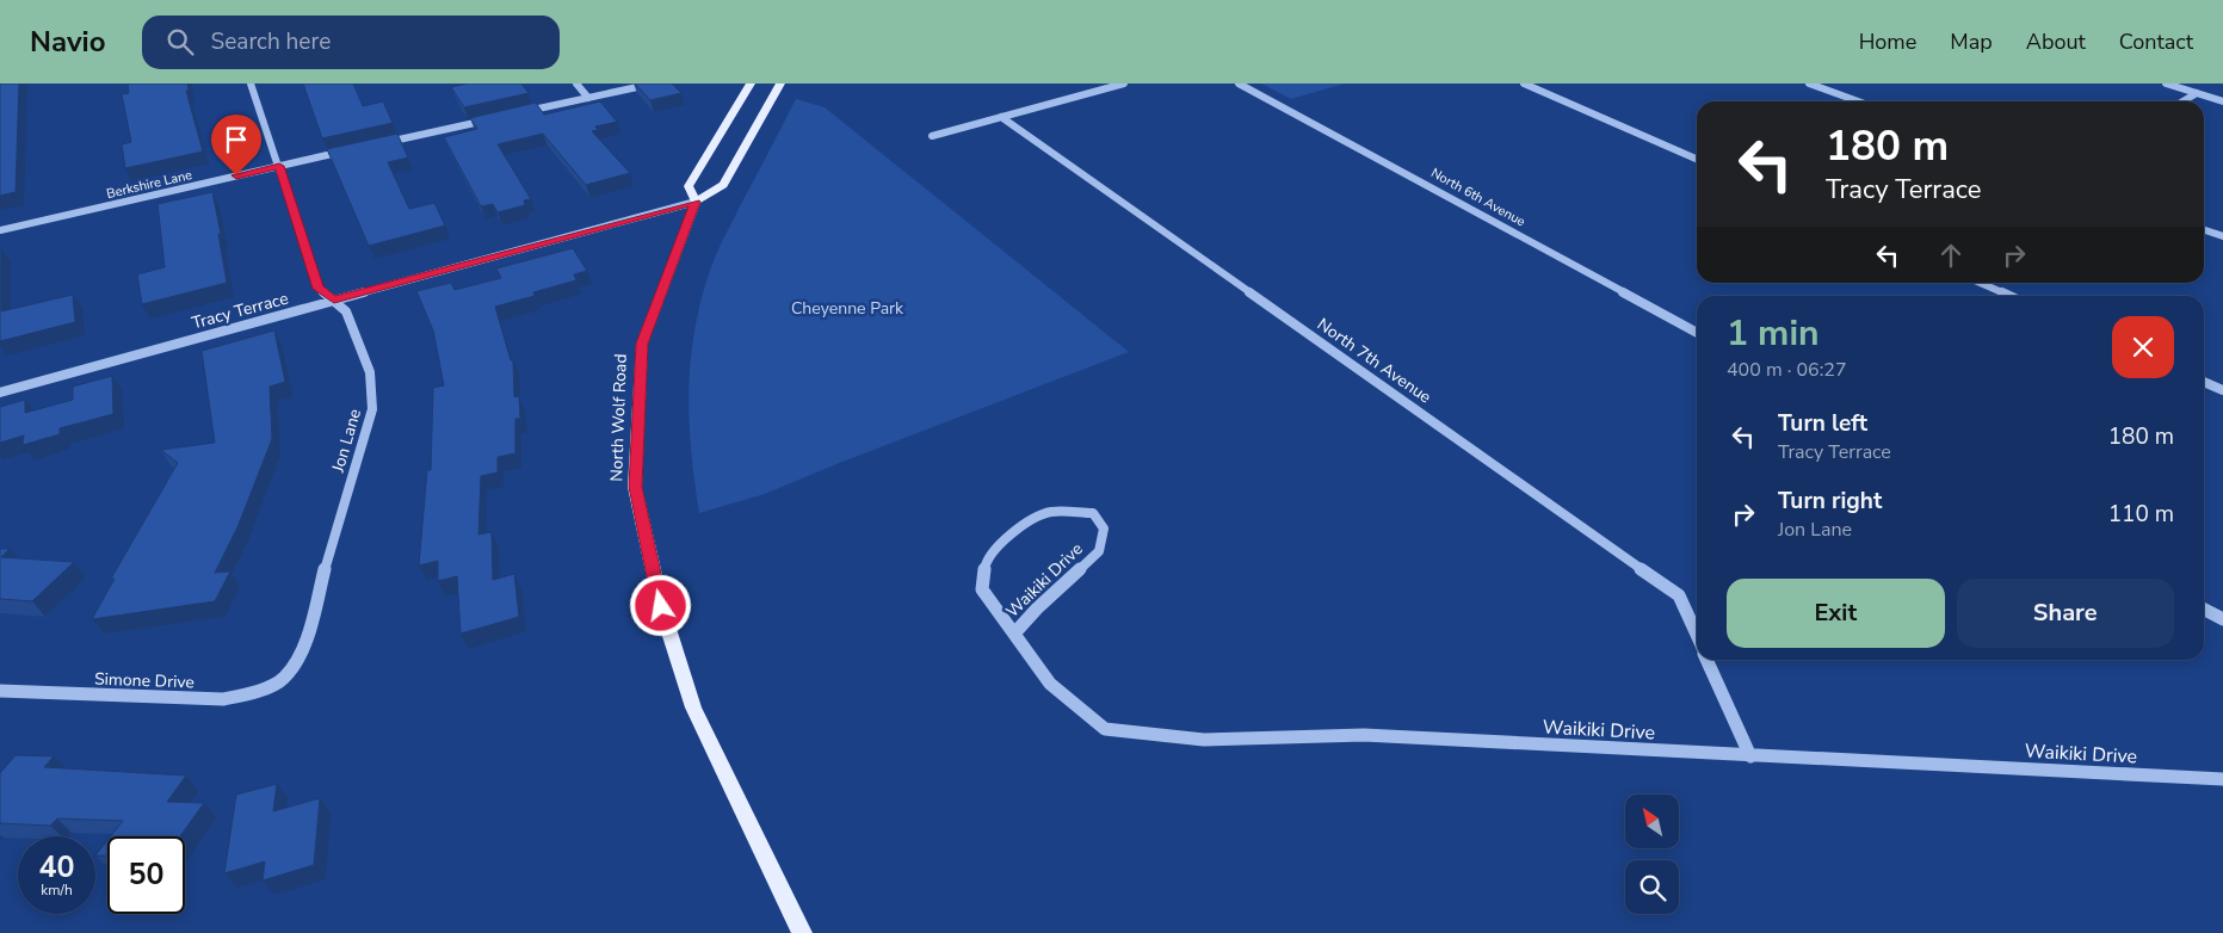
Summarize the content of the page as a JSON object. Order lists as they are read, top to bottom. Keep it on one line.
{"streets":{"main road":["North Wolf Road"],"street":["Berkshire Lane","North 6th Avenue","Tracy Terrace","North 7th Avenue","Jon Lane","Waikiki Drive","Simone Drive"]},"crossings":[["Berkshire Lane","Jon Lane"],["Tracy Terrace","North Wolf Road"],["Tracy Terrace","Jon Lane"],["North 7th Avenue","Waikiki Drive"],["Jon Lane","Simone Drive"]],"parks":["Cheyenne Park"],"north":"top left","page":{"header":"Navio","search":"Search here","nav":["Home","Map","About","Contact"],"turn":["180 m","Tracy Terrace"],"heading":["1 min","400 m · 06:27"],"list":[{"name":"Turn left","note":"Tracy Terrace","value":"180 m"},{"name":"Turn right","note":"Jon Lane","value":"110 m"}],"buttons":["Exit","Share"],"speed":"40 km/h","limit":"50"}}
